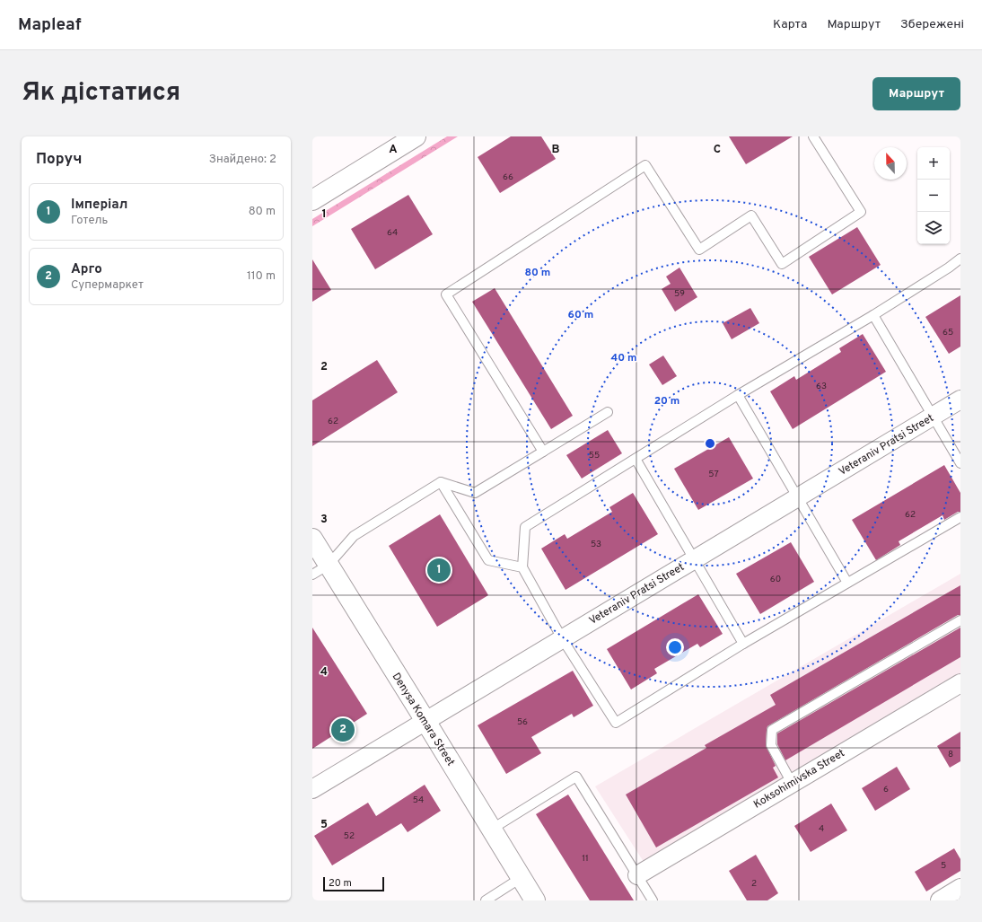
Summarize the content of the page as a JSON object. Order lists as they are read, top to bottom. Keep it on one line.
{"streets":{"street":["Veteraniv Pratsi Street","Denysa Komara Street","Koksohimivska Street"]},"crossings":[["Veteraniv Pratsi Street","Denysa Komara Street"]],"house_numbers":["66","64","59","65","63","62","55","57","62","53","60","56","8","6","54","4","52","11","5","2"],"scale_bar":"20 m","north":"top","page":{"header":"Mapleaf","nav":["Карта","Маршрут","Збережені"],"title":"Як дістатися","buttons":"Маршрут","heading":["Поруч","Знайдено: 2"],"map_buttons":["+","−"],"list":[{"mark":"1","name":"Імперіал","note":"Готель","value":"80 m"},{"mark":"2","name":"Арго","note":"Супермаркет","value":"110 m"}],"pins":["1","2"],"scale":"20 m"},"grid":{"columns":["A","B","C"],"rows":["1","2","3","4","5"]},"rings":["80 m","60 m","40 m","20 m"]}
